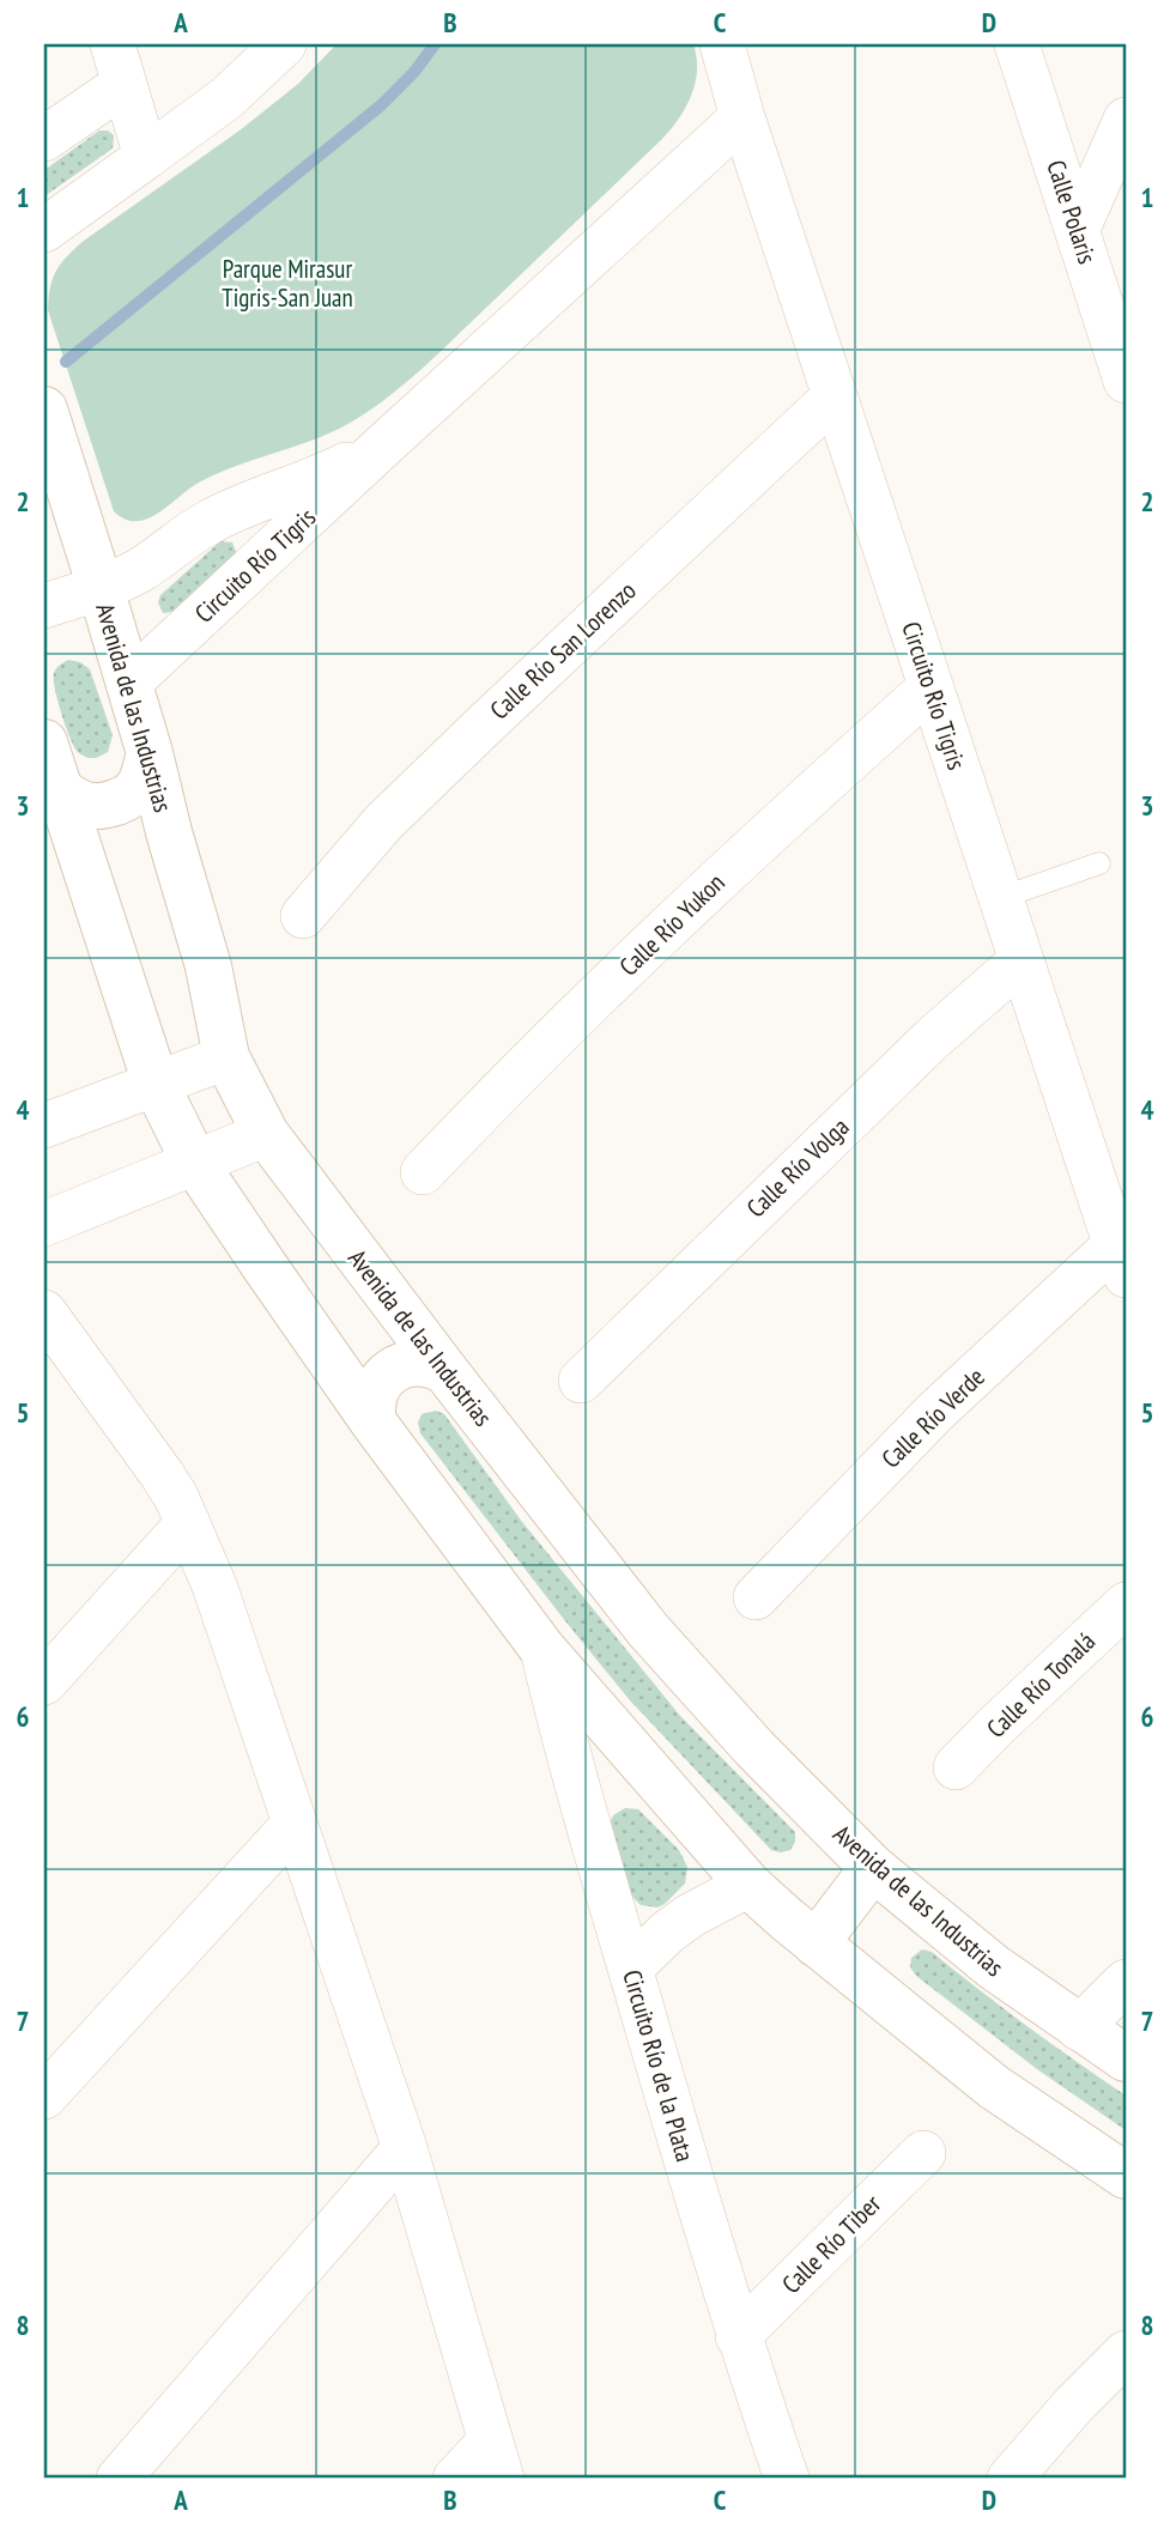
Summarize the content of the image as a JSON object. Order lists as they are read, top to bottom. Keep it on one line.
{"streets":{"street":["Calle Polaris","Circuito Río Tigris","Calle Río San Lorenzo","Avenida de las Industrias","Calle Río Yukon","Calle Río Volga","Calle Río Verde","Calle Río Tonalá","Circuito Río de la Plata","Calle Río Tiber"]},"crossings":[["Circuito Río Tigris","Calle Río San Lorenzo"],["Circuito Río Tigris","Avenida de las Industrias"],["Circuito Río Tigris","Calle Río Yukon"],["Circuito Río Tigris","Calle Río Volga"],["Circuito Río Tigris","Calle Río Verde"],["Circuito Río de la Plata","Calle Río Tiber"]],"parks":["Parque Mirasur Tigris-San Juan"],"grid":{"columns":["A","B","C","D"],"rows":["1","2","3","4","5","6","7","8"]}}
